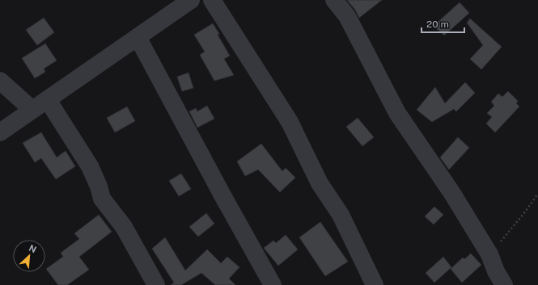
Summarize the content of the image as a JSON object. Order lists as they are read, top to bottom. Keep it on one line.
{"scale_bar":"20 m","north":"top right"}
